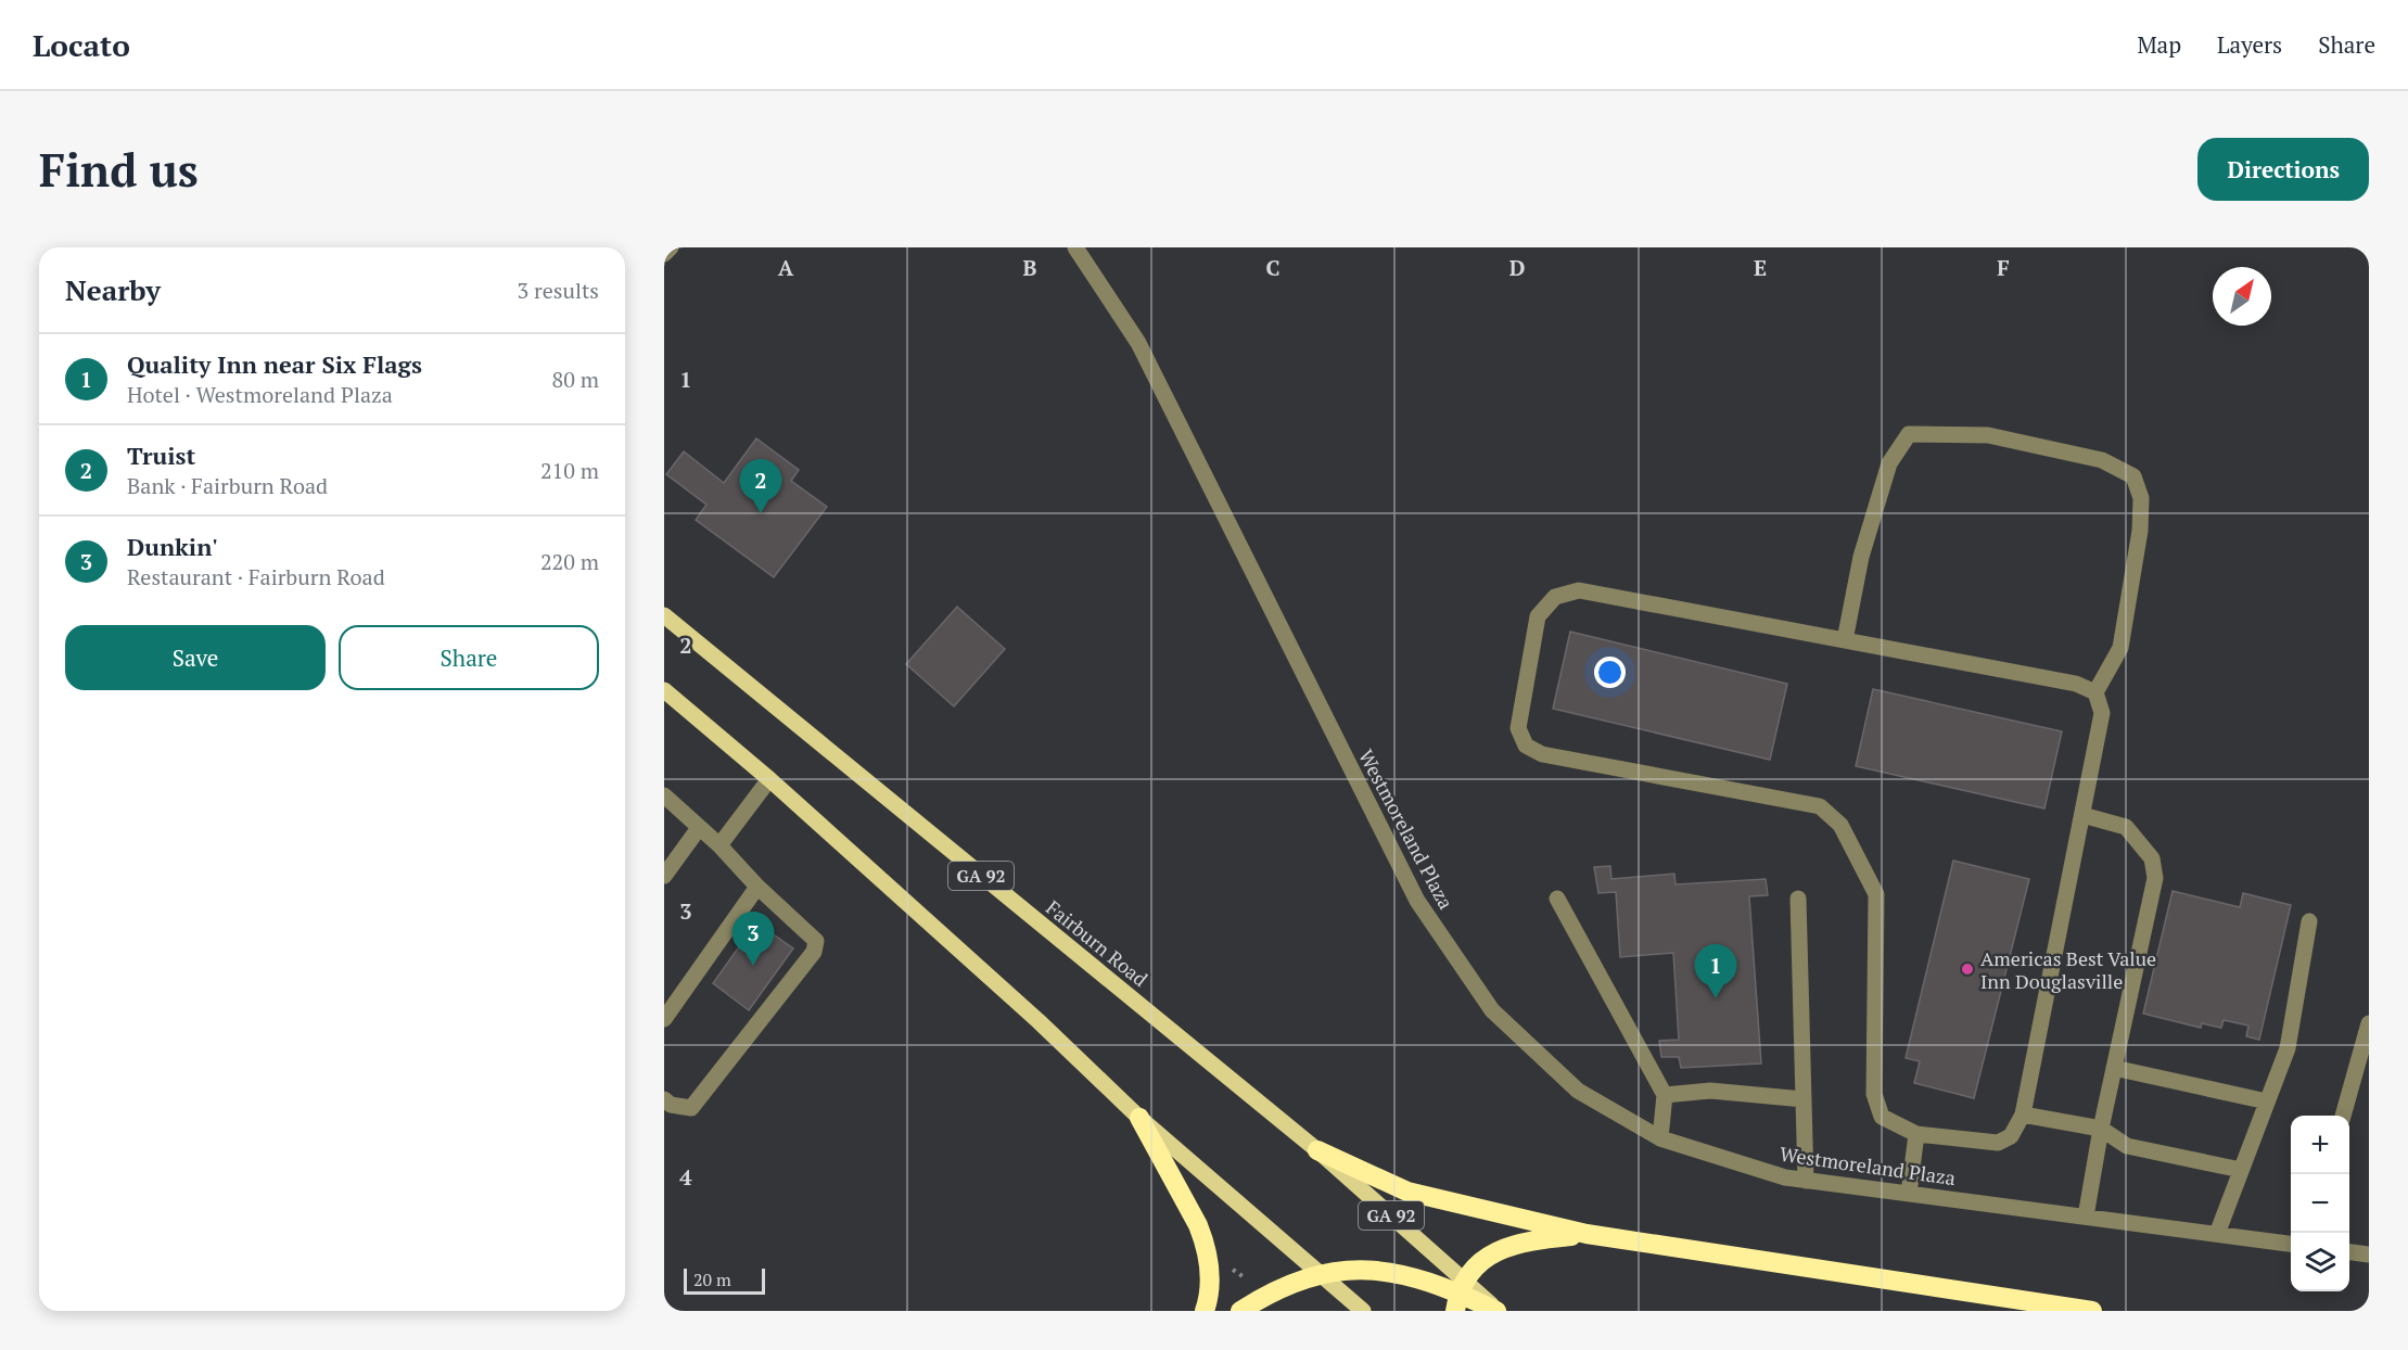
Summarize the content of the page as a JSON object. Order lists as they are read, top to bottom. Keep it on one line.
{"streets":{"main road":["GA 92","Fairburn Road"],"street":["Westmoreland Plaza"]},"places":["Americas Best Value Inn Douglasville"],"scale_bar":"20 m","north":"top right","page":{"header":"Locato","nav":["Map","Layers","Share"],"buttons":["Directions",["Save","Share"]],"title":"Find us","heading":["Nearby","3 results"],"list":[{"mark":"1","name":"Quality Inn near Six Flags","note":"Hotel · Westmoreland Plaza","value":"80 m"},{"mark":"2","name":"Truist","note":"Bank · Fairburn Road","value":"210 m"},{"mark":"3","name":"Dunkin'","note":"Restaurant · Fairburn Road","value":"220 m"}],"pins":["2","3","1"],"map_buttons":["+","−"],"scale":"20 m"},"grid":{"columns":["A","B","C","D","E","F"],"rows":["1","2","3","4"]}}
